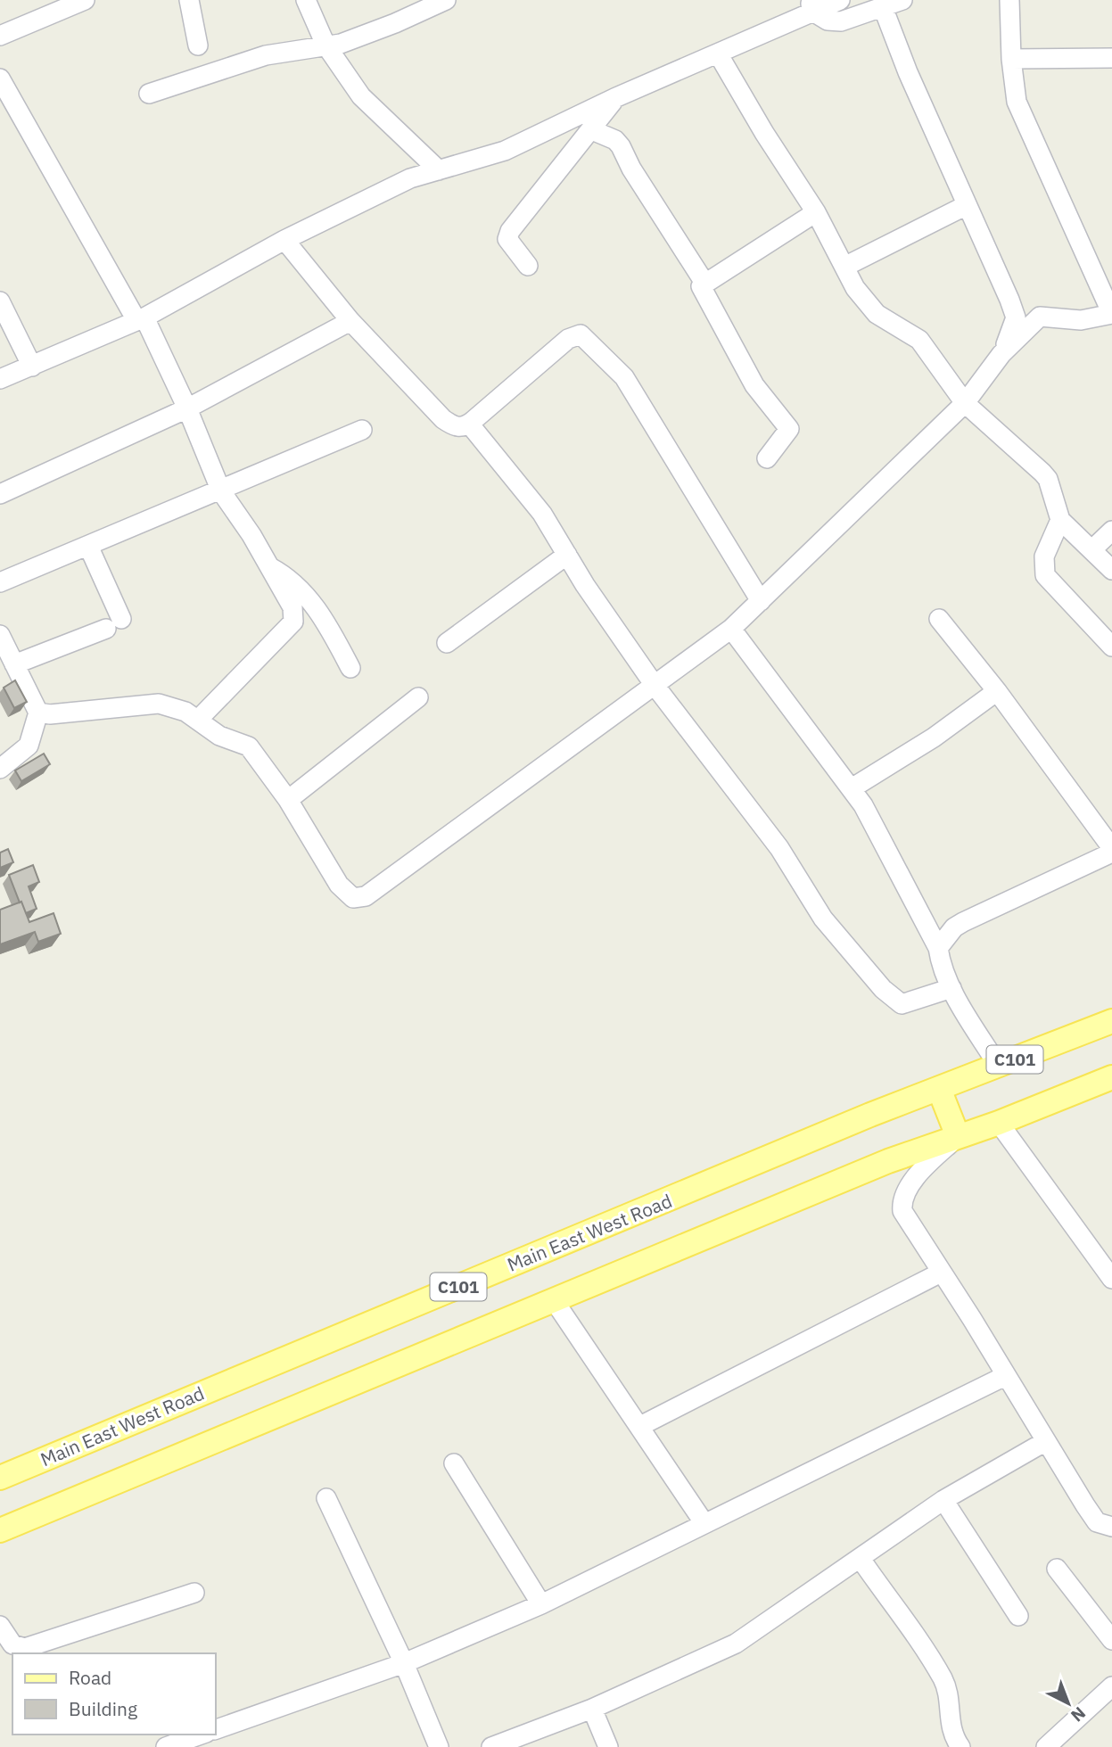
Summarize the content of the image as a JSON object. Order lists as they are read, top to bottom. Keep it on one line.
{"streets":{"main road":["C101","Main East West Road"]},"legend":["Road","Building"],"north":"bottom right"}
